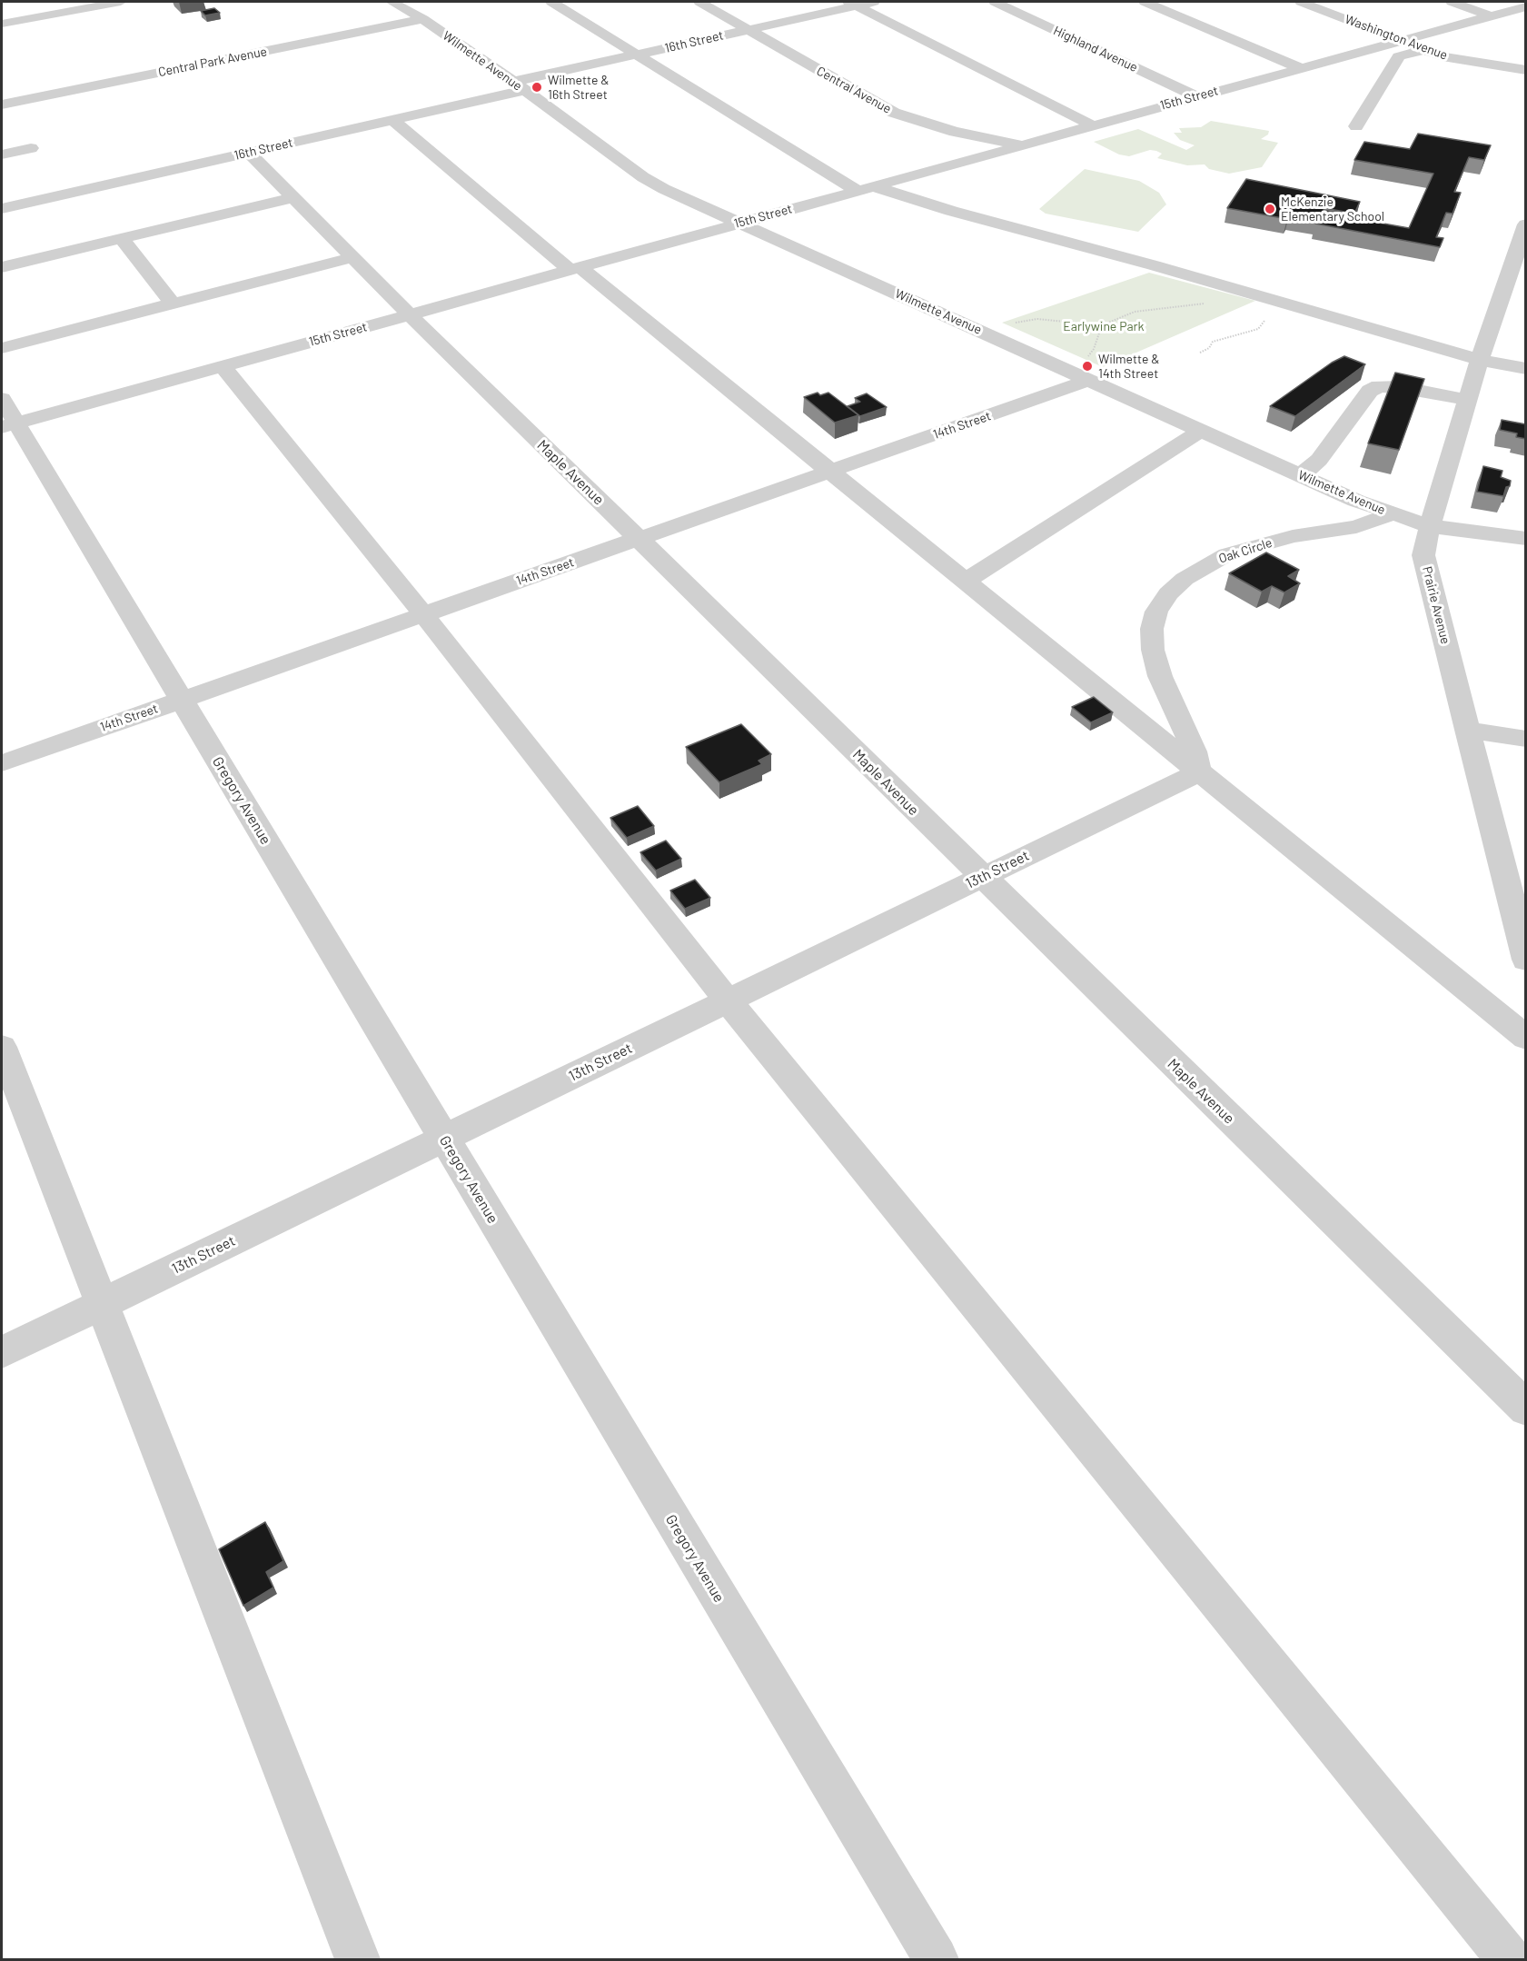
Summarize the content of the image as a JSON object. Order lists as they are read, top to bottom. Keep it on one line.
{"streets":{"street":["Washington Avenue","16th Street","Highland Avenue","Wilmette Avenue","Central Park Avenue","Central Avenue","15th Street","14th Street","Maple Avenue","Oak Circle","Prairie Avenue","Gregory Avenue","13th Street"]},"crossings":[["Washington Avenue","15th Street"],["16th Street","Wilmette Avenue"],["16th Street","Central Avenue"],["16th Street","Maple Avenue"],["Highland Avenue","15th Street"],["Wilmette Avenue","Central Park Avenue"],["Wilmette Avenue","15th Street"],["Wilmette Avenue","14th Street"],["Wilmette Avenue","Oak Circle"],["Wilmette Avenue","Prairie Avenue"],["Central Avenue","15th Street"],["15th Street","Maple Avenue"],["15th Street","Gregory Avenue"],["14th Street","Maple Avenue"],["14th Street","Gregory Avenue"],["Maple Avenue","13th Street"],["Oak Circle","13th Street"],["Gregory Avenue","13th Street"]],"parks":["Earlywine Park"],"places":["Wilmette & 16th Street","McKenzie Elementary School","Wilmette & 14th Street"]}
